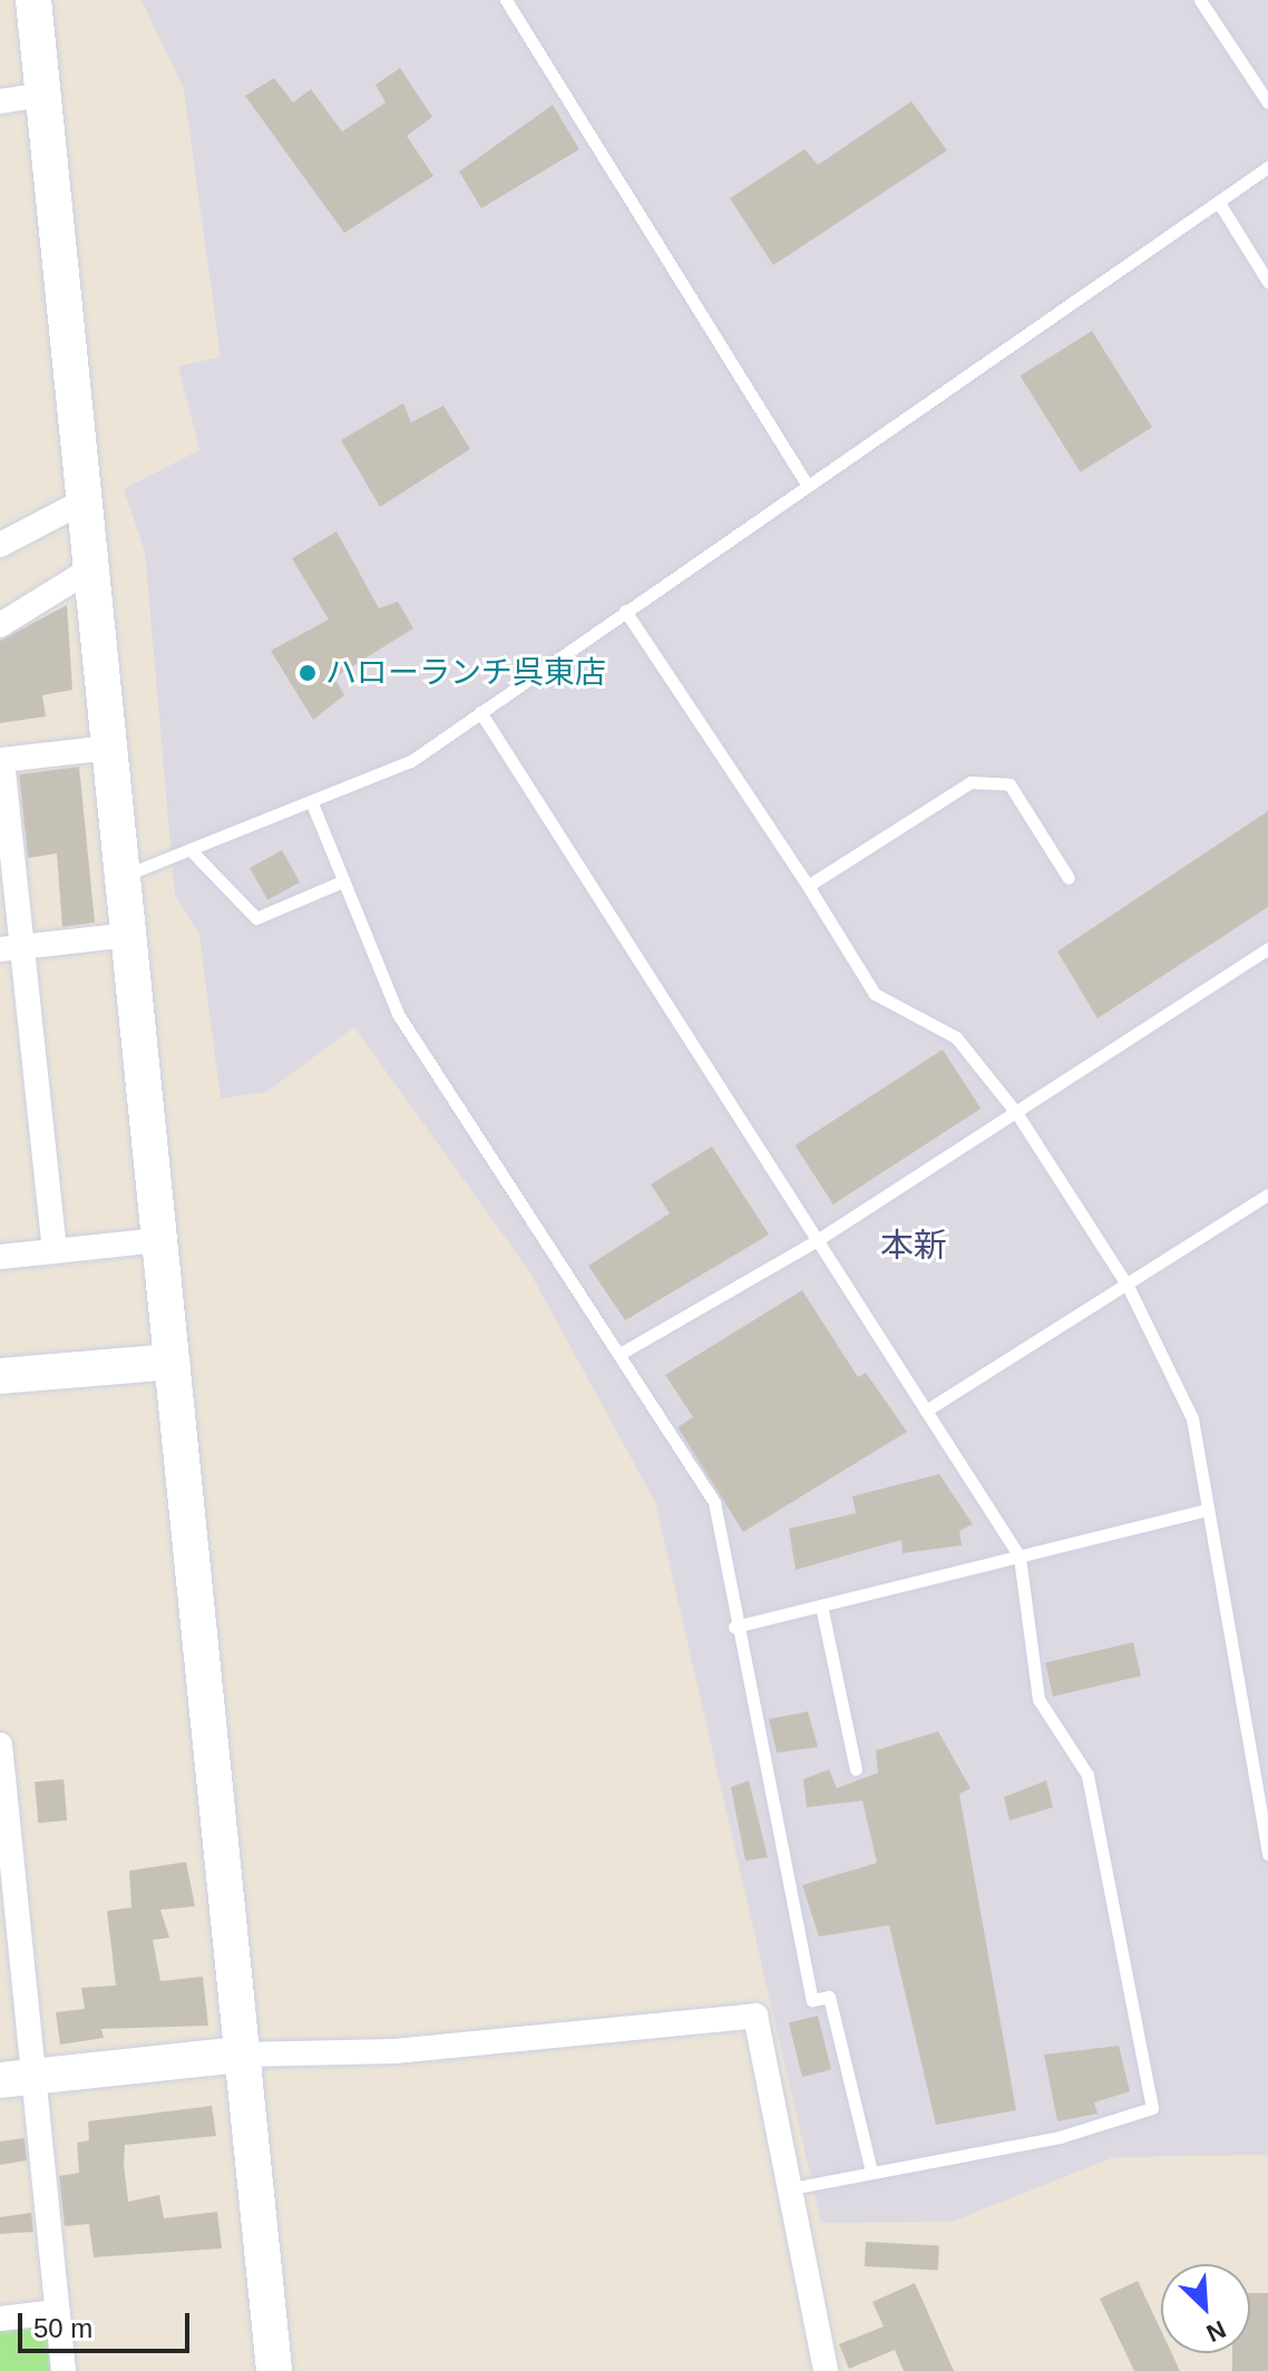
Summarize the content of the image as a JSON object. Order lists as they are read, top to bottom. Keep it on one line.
{"districts":["本新"],"places":["ハローランチ呉東店"],"scale_bar":"50 m","north":"bottom right"}
